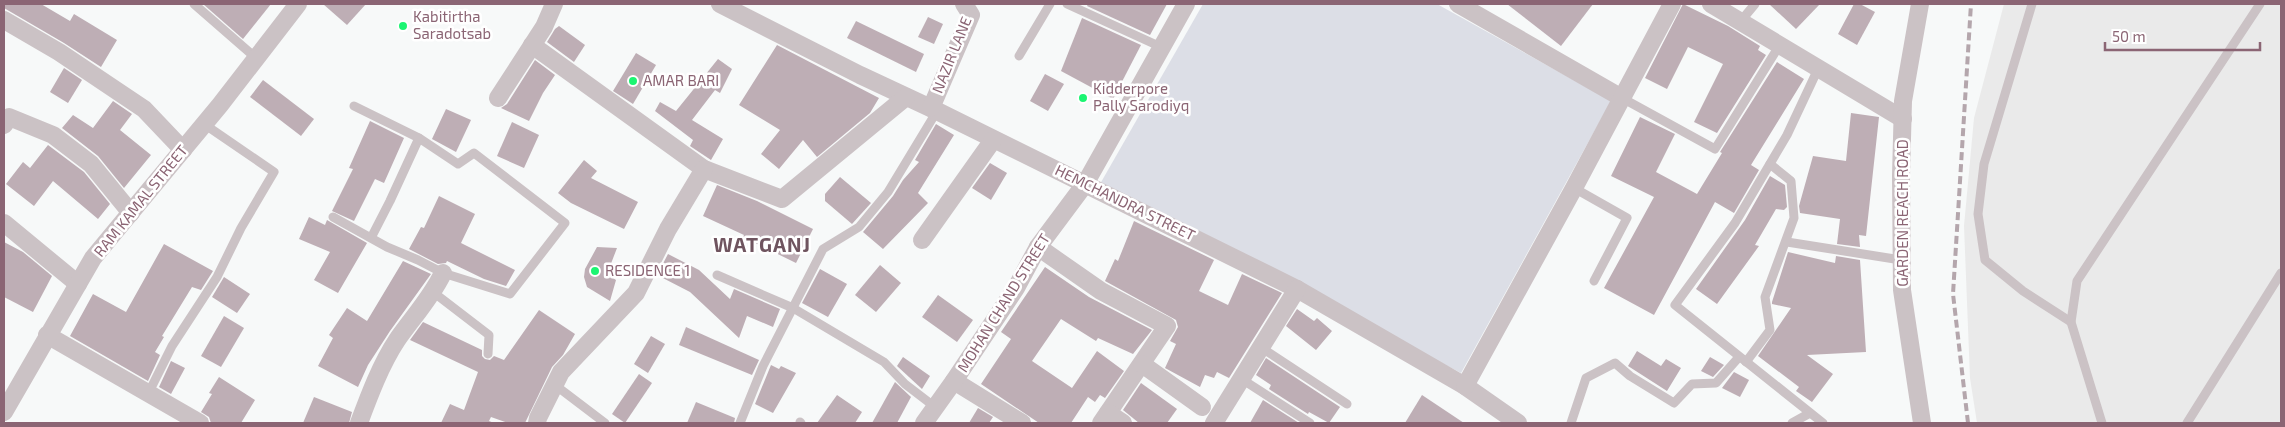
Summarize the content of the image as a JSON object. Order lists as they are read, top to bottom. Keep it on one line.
{"streets":{"street":["NAZIR LANE","RAM KAMAL STREET","HEMCHANDRA STREET","GARDEN REACH ROAD","MOHAN CHAND STREET"]},"crossings":[["NAZIR LANE","HEMCHANDRA STREET"],["HEMCHANDRA STREET","MOHAN CHAND STREET"]],"districts":["WATGANJ"],"places":["Kabitirtha Saradotsab","AMAR BARI","Kidderpore Pally Sarodiyq","RESIDENCE 1"],"scale_bar":"50 m"}
